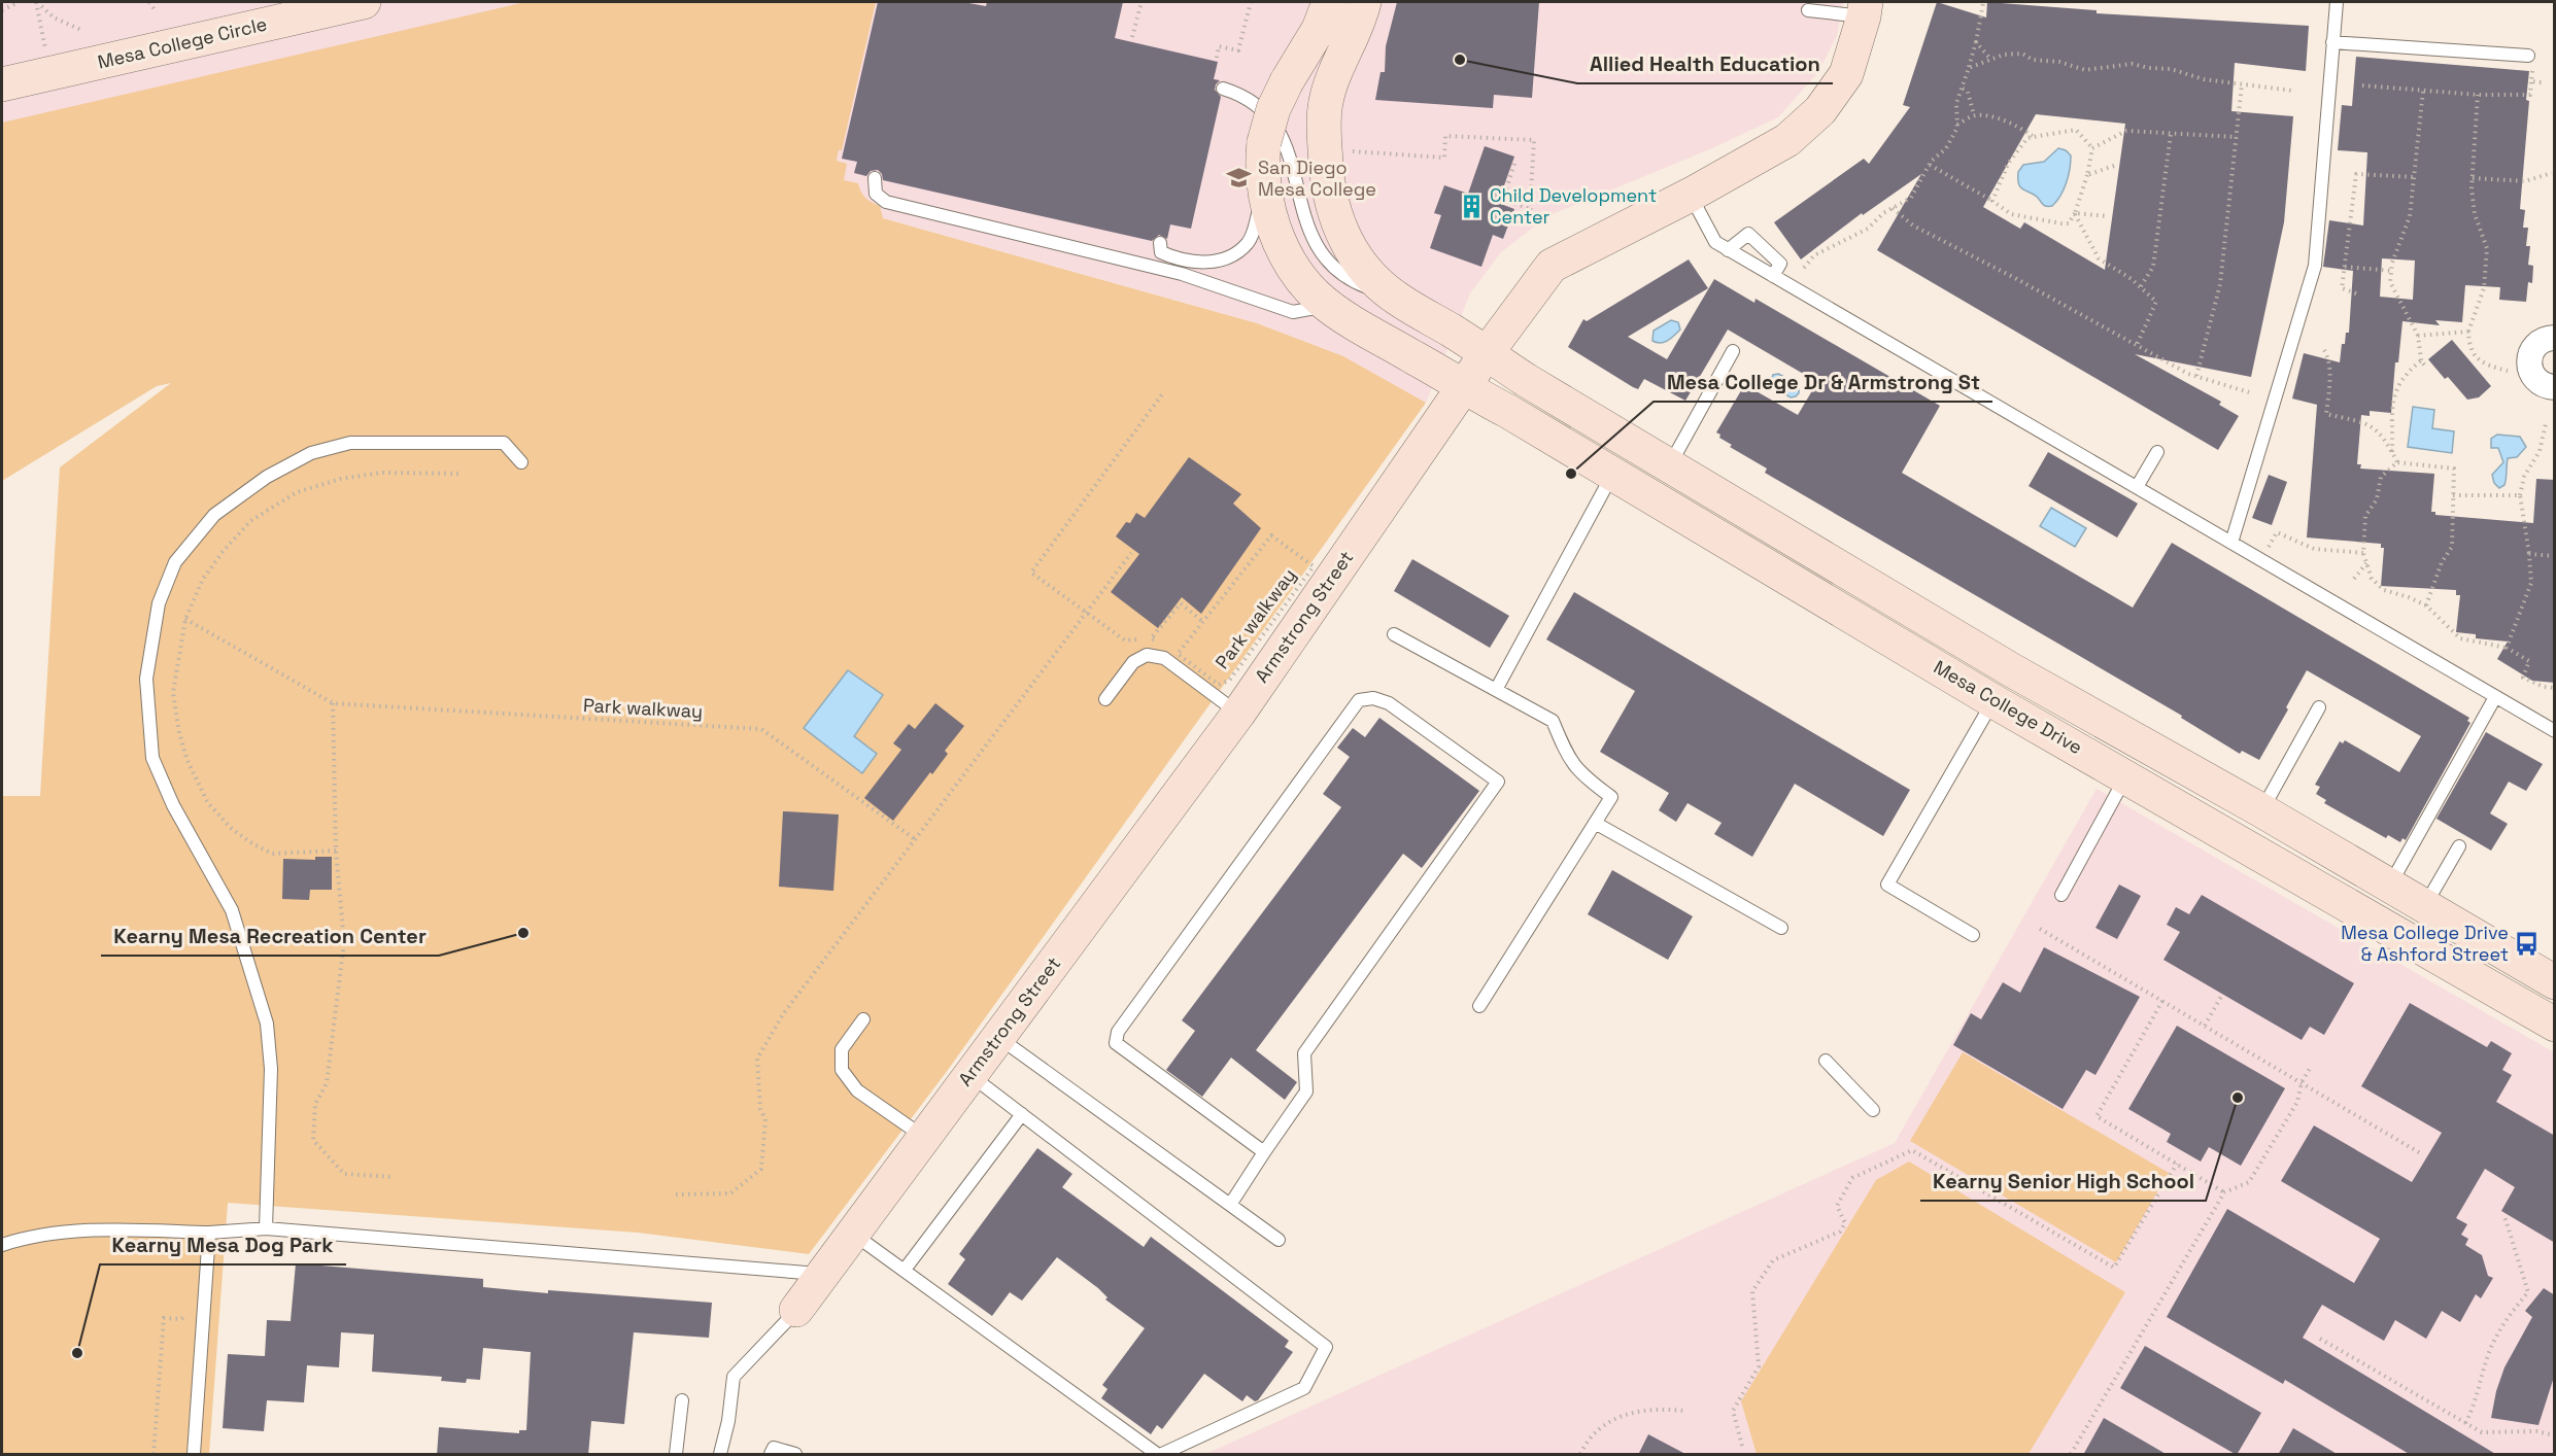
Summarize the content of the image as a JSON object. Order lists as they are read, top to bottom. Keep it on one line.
{"streets":{"street":["Mesa College Circle","Armstrong Street","Mesa College Drive"],"path":["Park walkway"]},"crossings":[["Armstrong Street","Mesa College Drive"]],"places":{"other":["Allied Health Education","Mesa College Dr & Armstrong St","Kearny Mesa Recreation Center","Kearny Senior High School","Kearny Mesa Dog Park"],"school or university":["San Diego Mesa College"],"building":["Child Development Center"],"bus stop":["Mesa College Drive & Ashford Street"]}}
